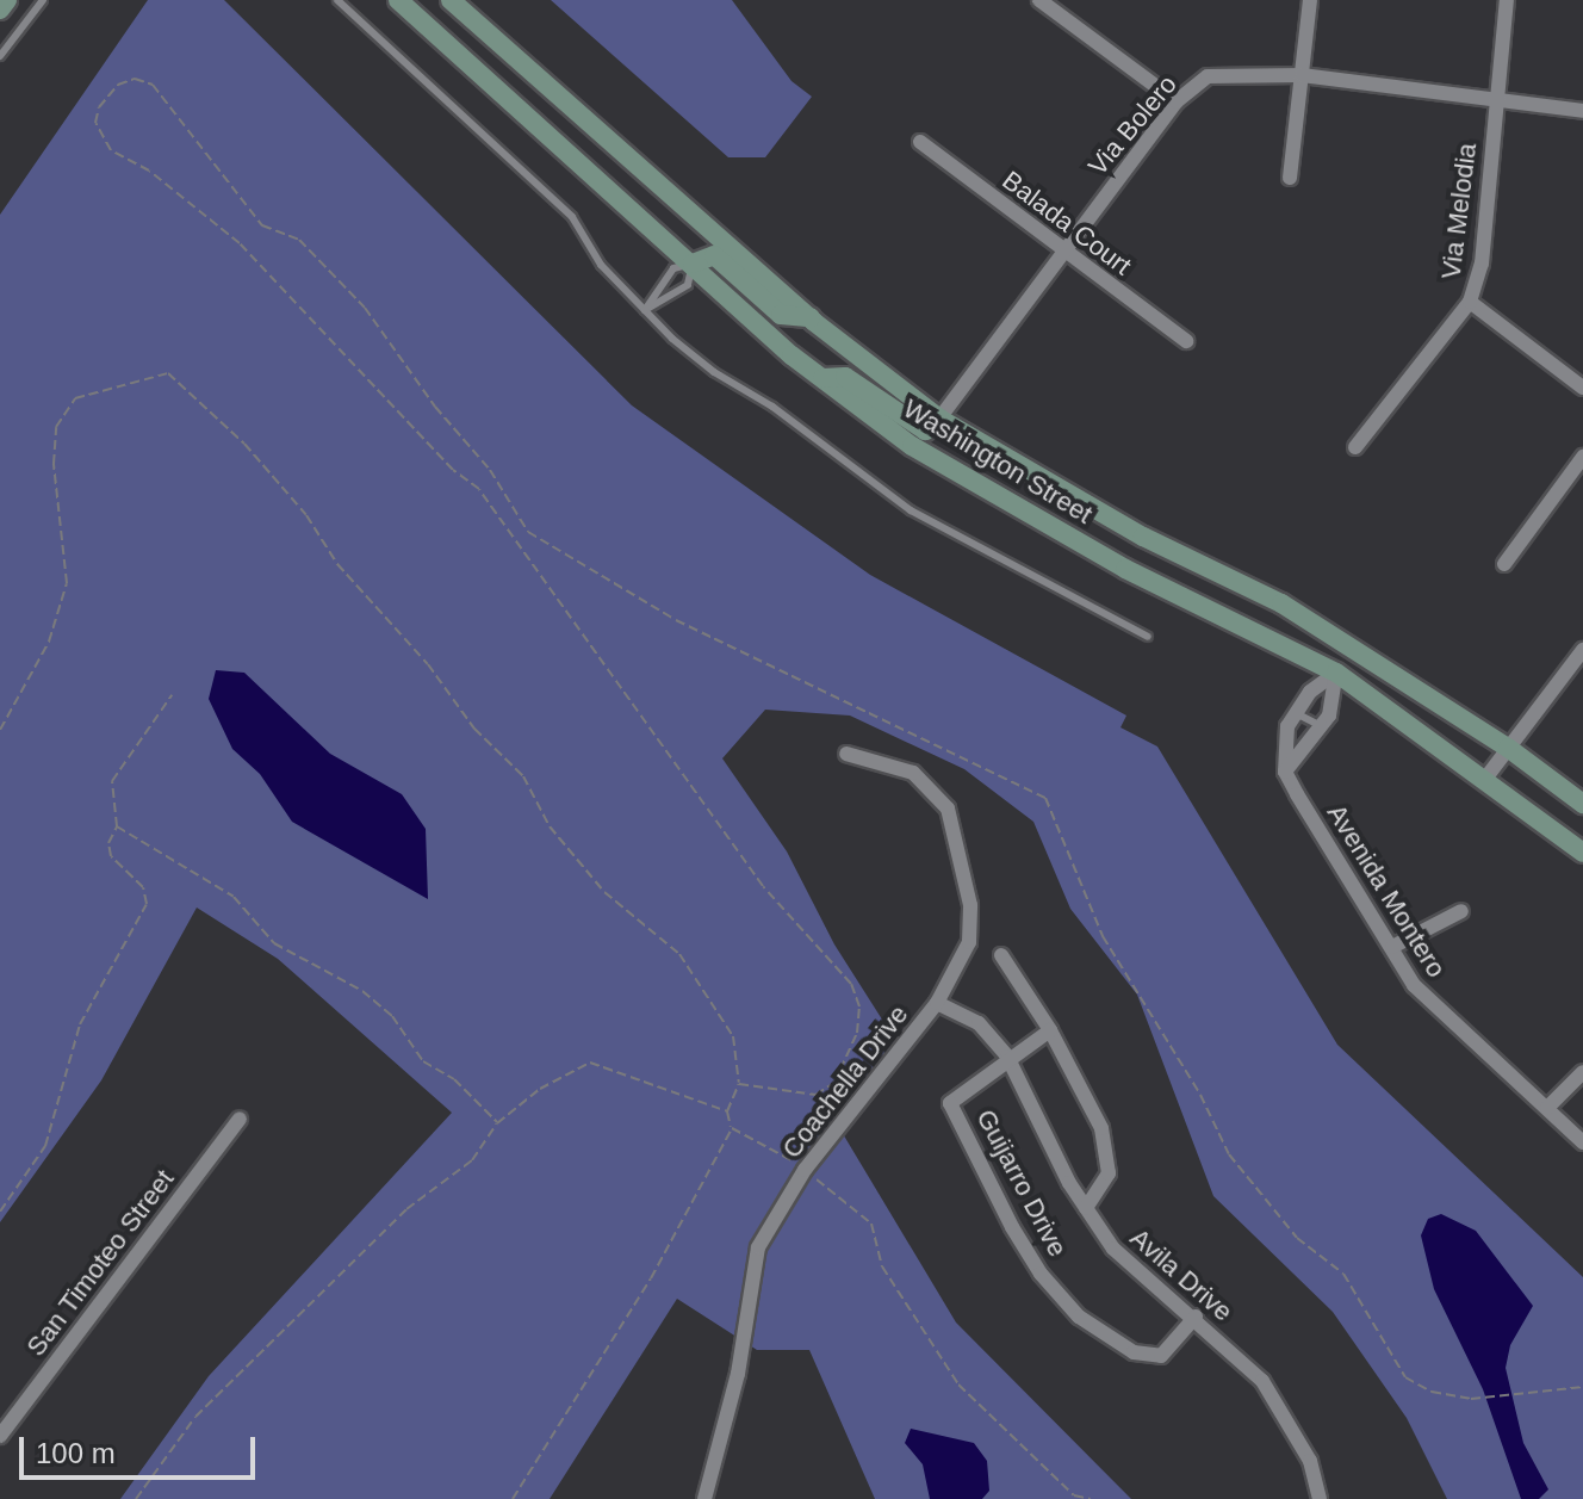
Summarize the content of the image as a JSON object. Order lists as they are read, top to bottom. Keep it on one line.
{"streets":{"main road":["Washington Street"],"street":["Via Bolero","Via Melodia","Balada Court","Avenida Montero","Coachella Drive","Guijarro Drive","San Timoteo Street","Avila Drive"]},"crossings":[["Via Bolero","Via Melodia"],["Via Bolero","Balada Court"],["Via Bolero","Washington Street"],["Coachella Drive","Avila Drive"],["Guijarro Drive","Avila Drive"]],"scale_bar":"100 m"}
